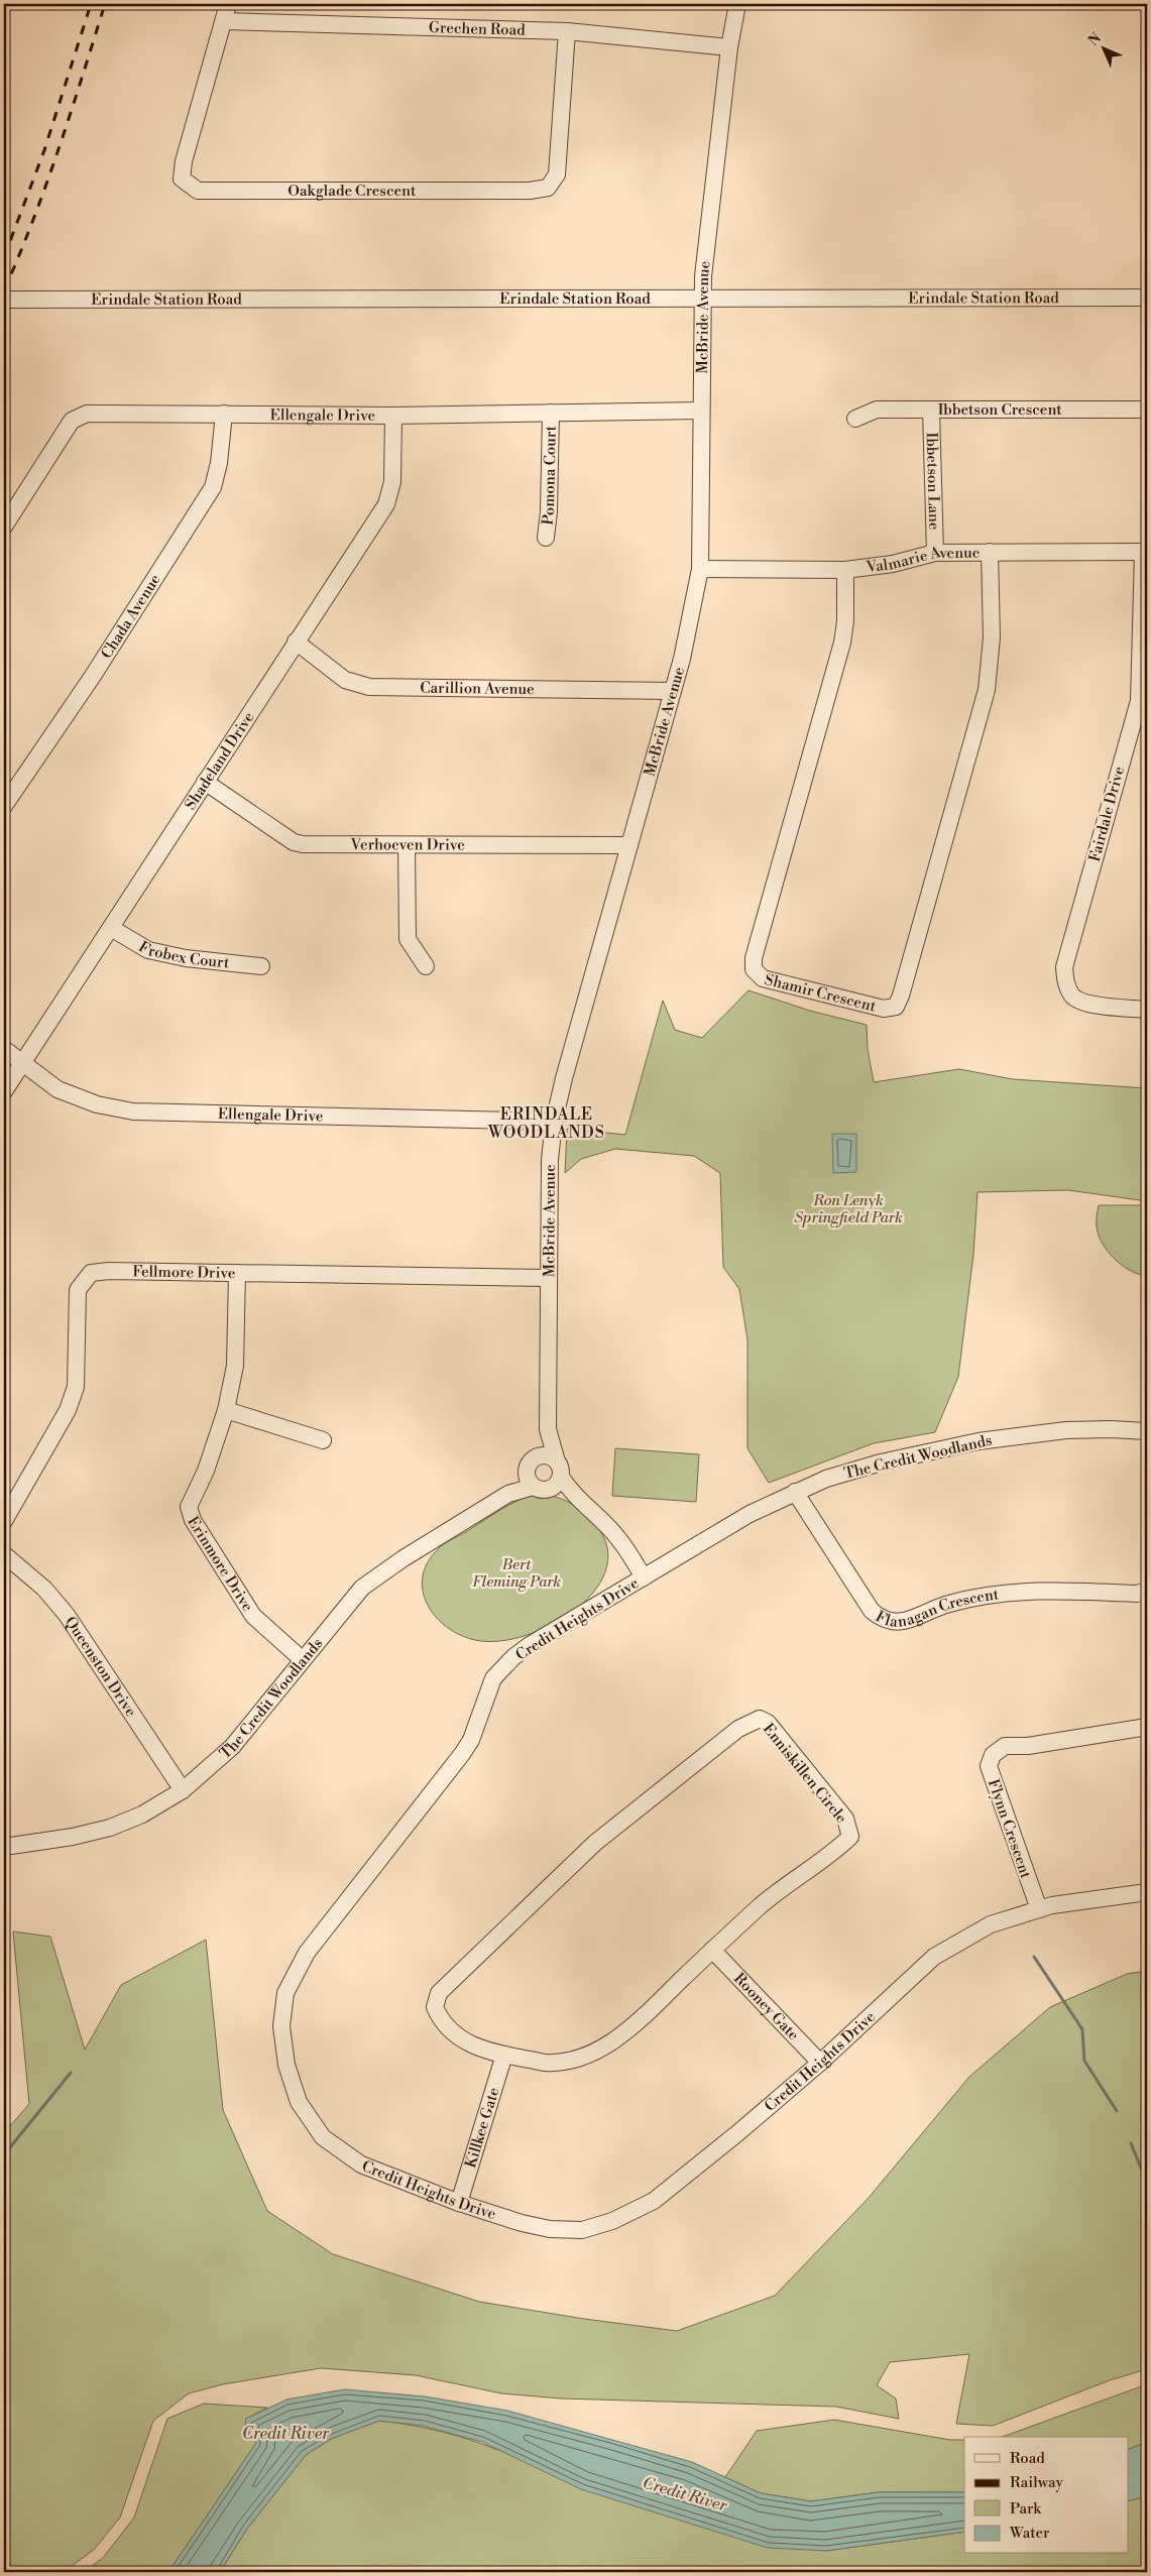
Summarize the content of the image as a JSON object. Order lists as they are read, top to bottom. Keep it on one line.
{"streets":{"street":["Grechen Road","Oakglade Crescent","Erindale Station Road","McBride Avenue","Ibbetson Crescent","Ellengale Drive","Pomona Court","Ibbetson Lane","Valmarie Avenue","Chada Avenue","Carillion Avenue","Shadeland Drive","Fairdale Drive","Verhoeven Drive","Frobex Court","Shamir Crescent","Fellmore Drive","The Credit Woodlands","Erinmore Drive","Flanagan Crescent","Credit Heights Drive","Queenston Drive","Enniskillen Circle","Flynn Crescent","Rooney Gate","Killkee Gate"]},"crossings":[["Grechen Road","Oakglade Crescent"],["Grechen Road","McBride Avenue"],["Erindale Station Road","McBride Avenue"],["McBride Avenue","Ellengale Drive"],["McBride Avenue","Valmarie Avenue"],["McBride Avenue","Carillion Avenue"],["McBride Avenue","Verhoeven Drive"],["McBride Avenue","Fellmore Drive"],["McBride Avenue","The Credit Woodlands"],["Ibbetson Crescent","Ibbetson Lane"],["Ellengale Drive","Pomona Court"],["Ellengale Drive","Chada Avenue"],["Ellengale Drive","Shadeland Drive"],["Ibbetson Lane","Valmarie Avenue"],["Valmarie Avenue","Fairdale Drive"],["Valmarie Avenue","Shamir Crescent"],["Carillion Avenue","Shadeland Drive"],["Shadeland Drive","Verhoeven Drive"],["Shadeland Drive","Frobex Court"],["Fellmore Drive","Erinmore Drive"],["The Credit Woodlands","Erinmore Drive"],["The Credit Woodlands","Flanagan Crescent"],["The Credit Woodlands","Credit Heights Drive"],["The Credit Woodlands","Queenston Drive"],["Credit Heights Drive","Flynn Crescent"],["Credit Heights Drive","Rooney Gate"],["Credit Heights Drive","Killkee Gate"],["Enniskillen Circle","Rooney Gate"],["Enniskillen Circle","Killkee Gate"]],"districts":["ERINDALE WOODLANDS"],"water":["Credit River"],"parks":["Ron Lenyk Springfield Park","Bert Fleming Park"],"legend":["Road","Railway","Park","Water"],"north":"top left"}
